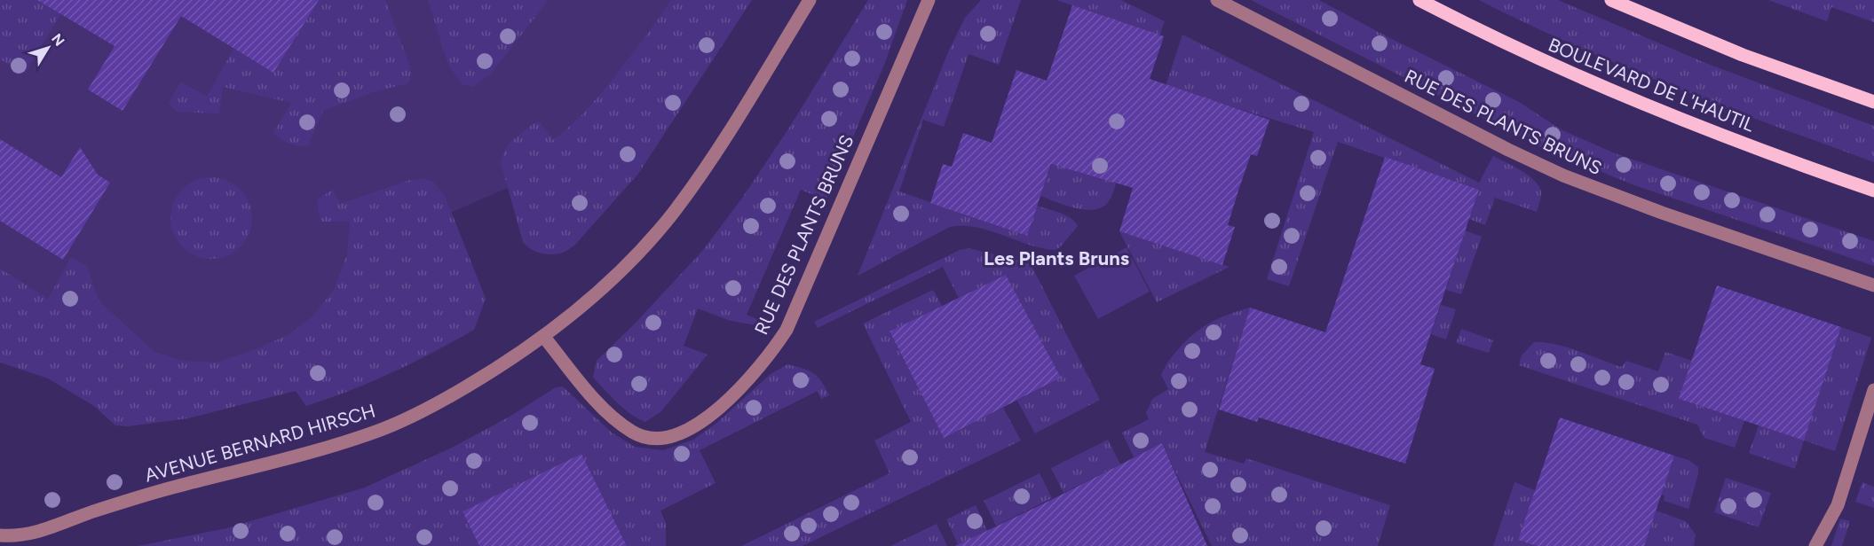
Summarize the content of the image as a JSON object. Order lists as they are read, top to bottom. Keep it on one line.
{"streets":{"main road":["BOULEVARD DE L'HAUTIL"],"street":["RUE DES PLANTS BRUNS","AVENUE BERNARD HIRSCH"]},"crossings":[["RUE DES PLANTS BRUNS","AVENUE BERNARD HIRSCH"]],"districts":["Les Plants Bruns"],"north":"top right"}
